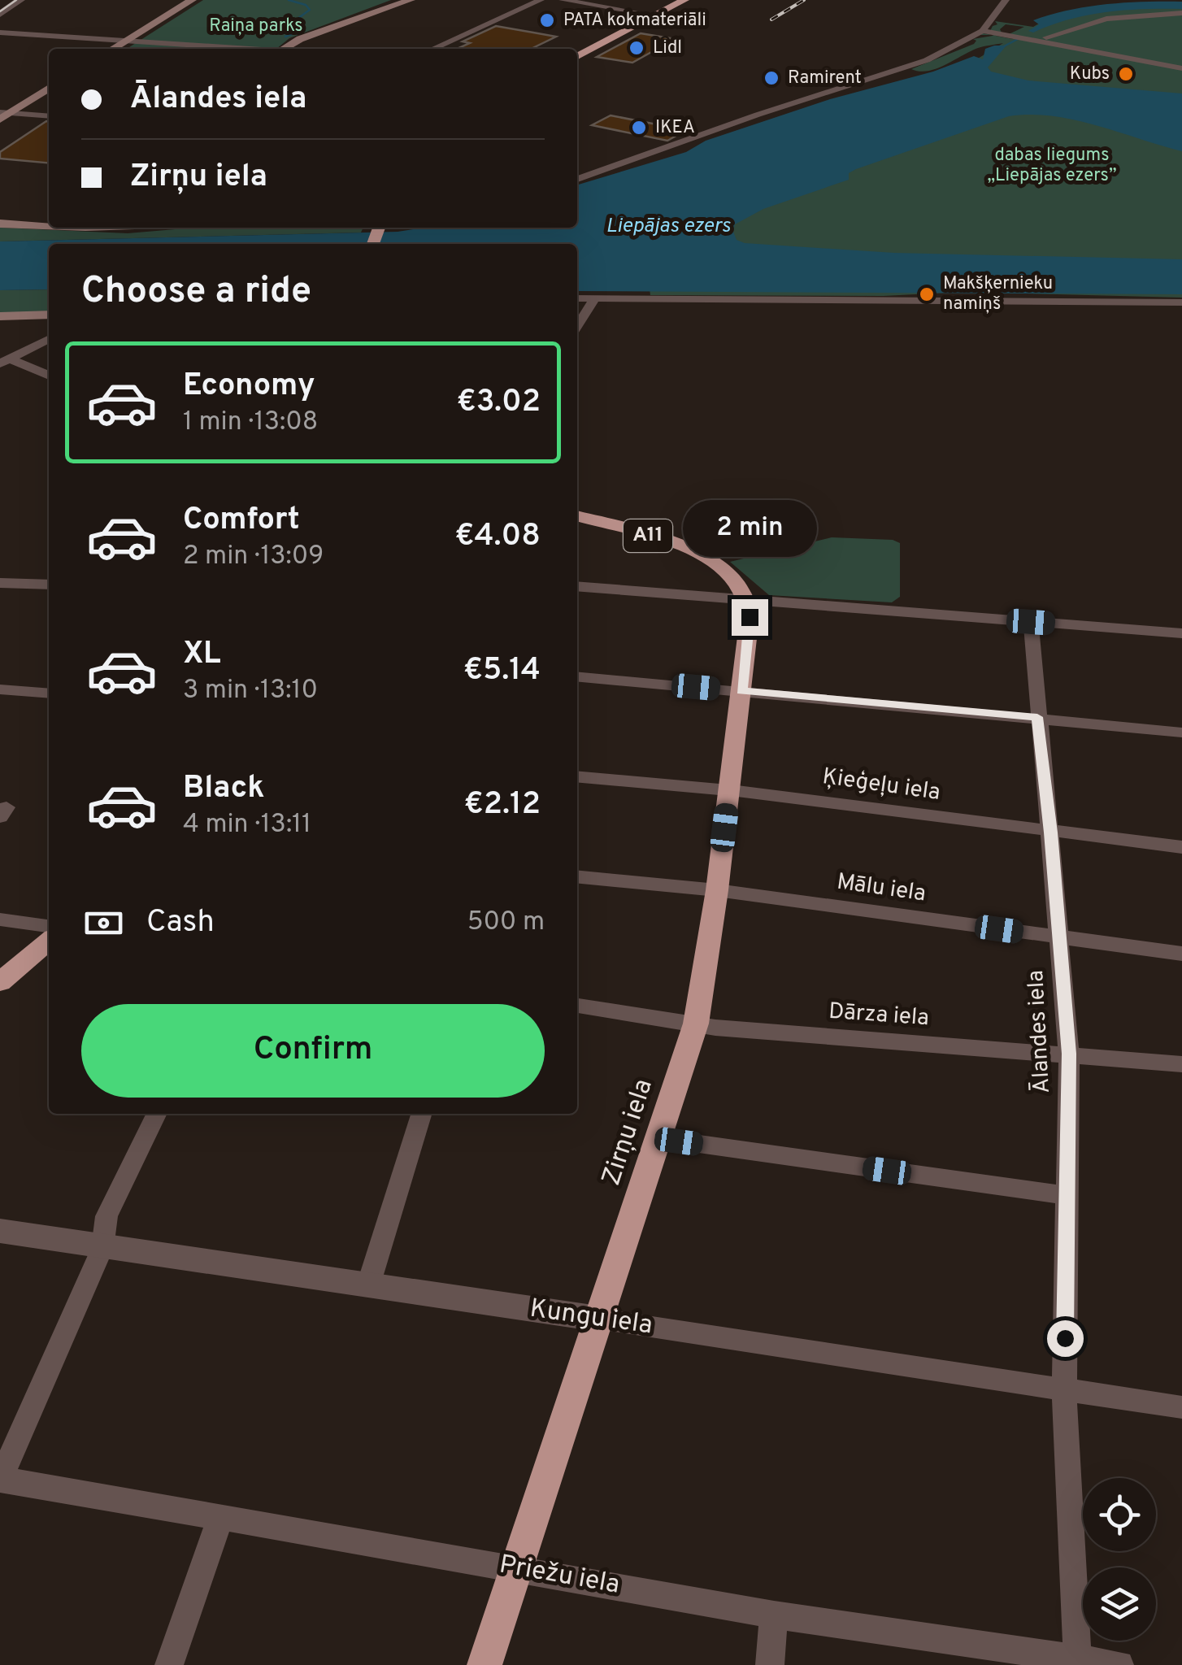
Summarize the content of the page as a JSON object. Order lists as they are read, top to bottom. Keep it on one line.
{"streets":{"highway":["A11","Zirņu iela"],"street":["Ķieģeļu iela","Mālu iela","Dārza iela","Ālandes iela","Kungu iela","Priežu iela"]},"crossings":[["A11","Zirņu iela"],["Ķieģeļu iela","Ālandes iela"],["Ķieģeļu iela","Zirņu iela"],["Mālu iela","Ālandes iela"],["Mālu iela","Zirņu iela"],["Dārza iela","Ālandes iela"],["Dārza iela","Zirņu iela"],["Ālandes iela","Kungu iela"],["Ālandes iela","Priežu iela"],["Zirņu iela","Kungu iela"],["Zirņu iela","Priežu iela"]],"water":["Liepājas ezers"],"parks":["Raiņa parks","dabas liegums „Liepājas ezers”"],"places":["PATA kokmateriāli","Lidl","Kubs","Ramirent","IKEA","Makšķernieku namiņš"],"page":{"banner":["Ālandes iela","Zirņu iela"],"heading":"Choose a ride","list":[{"name":"Economy","note":"1 min · 13:08","value":"€3.02"},{"name":"Comfort","note":"2 min · 13:09","value":"€4.08"},{"name":"XL","note":"3 min · 13:10","value":"€5.14"},{"name":"Black","note":"4 min · 13:11","value":"€2.12"}],"bubble":"2 min","pay":["Cash","500 m"],"buttons":"Confirm"}}
